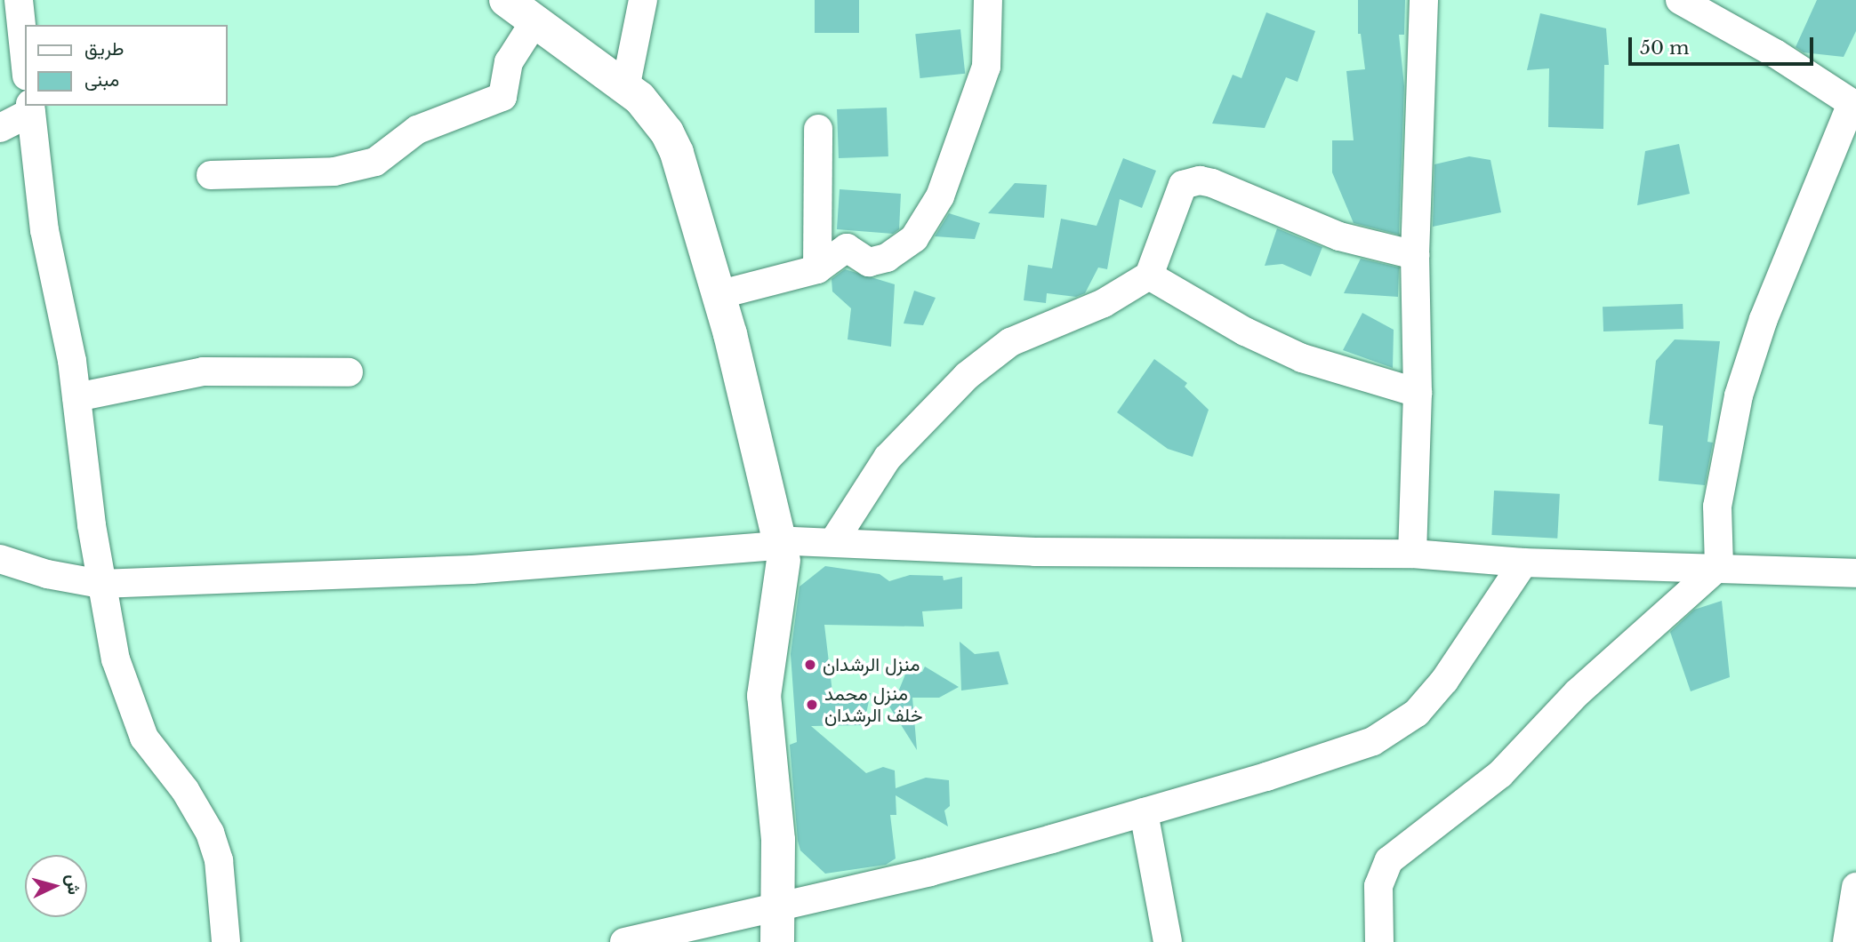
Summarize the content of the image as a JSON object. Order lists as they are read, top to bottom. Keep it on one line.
{"places":["منزل الرشدان","منزل محمد خلف الرشدان"],"legend":["طريق","مبنى"],"scale_bar":"50 m","north":"right"}
